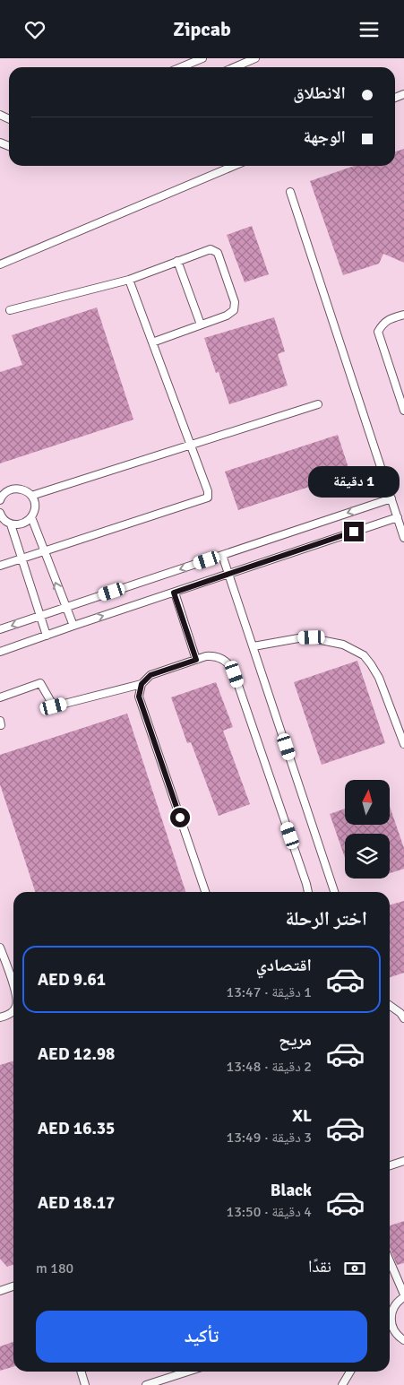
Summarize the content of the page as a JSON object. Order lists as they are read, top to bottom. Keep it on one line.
{"north":"top","page":{"header":"Zipcab","banner":["الانطلاق","الوجهة"],"bubble":"1 دقيقة","heading":"اختر الرحلة","list":[{"name":"اقتصادي","note":"1 دقيقة · 13:47","value":"AED 9.61"},{"name":"مريح","note":"2 دقيقة · 13:48","value":"AED 12.98"},{"name":"XL","note":"3 دقيقة · 13:49","value":"AED 16.35"},{"name":"Black","note":"4 دقيقة · 13:50","value":"AED 18.17"}],"pay":["نقدًا","180 m"],"buttons":"تأكيد"}}
